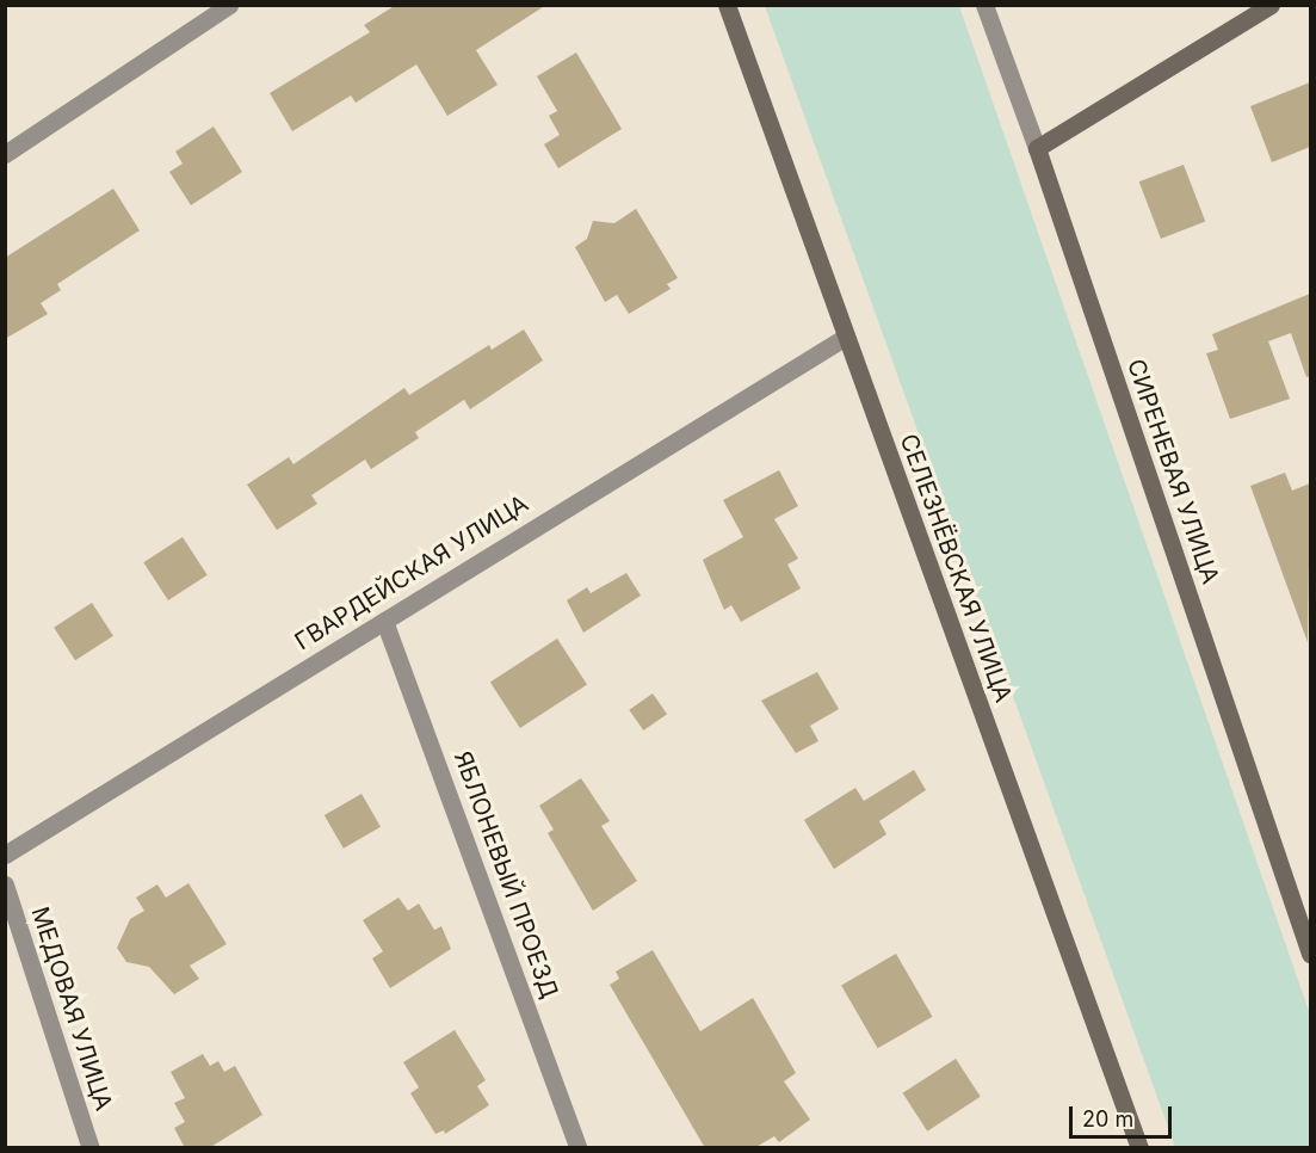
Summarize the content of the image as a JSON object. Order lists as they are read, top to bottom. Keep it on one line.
{"streets":{"street":["СИРЕНЕВАЯ УЛИЦА","СЕЛЕЗНЁВСКАЯ УЛИЦА","ГВАРДЕЙСКАЯ УЛИЦА","ЯБЛОНЕВЫЙ ПРОЕЗД","МЕДОВАЯ УЛИЦА"]},"crossings":[["СЕЛЕЗНЁВСКАЯ УЛИЦА","ГВАРДЕЙСКАЯ УЛИЦА"],["ГВАРДЕЙСКАЯ УЛИЦА","ЯБЛОНЕВЫЙ ПРОЕЗД"]],"scale_bar":"20 m"}
